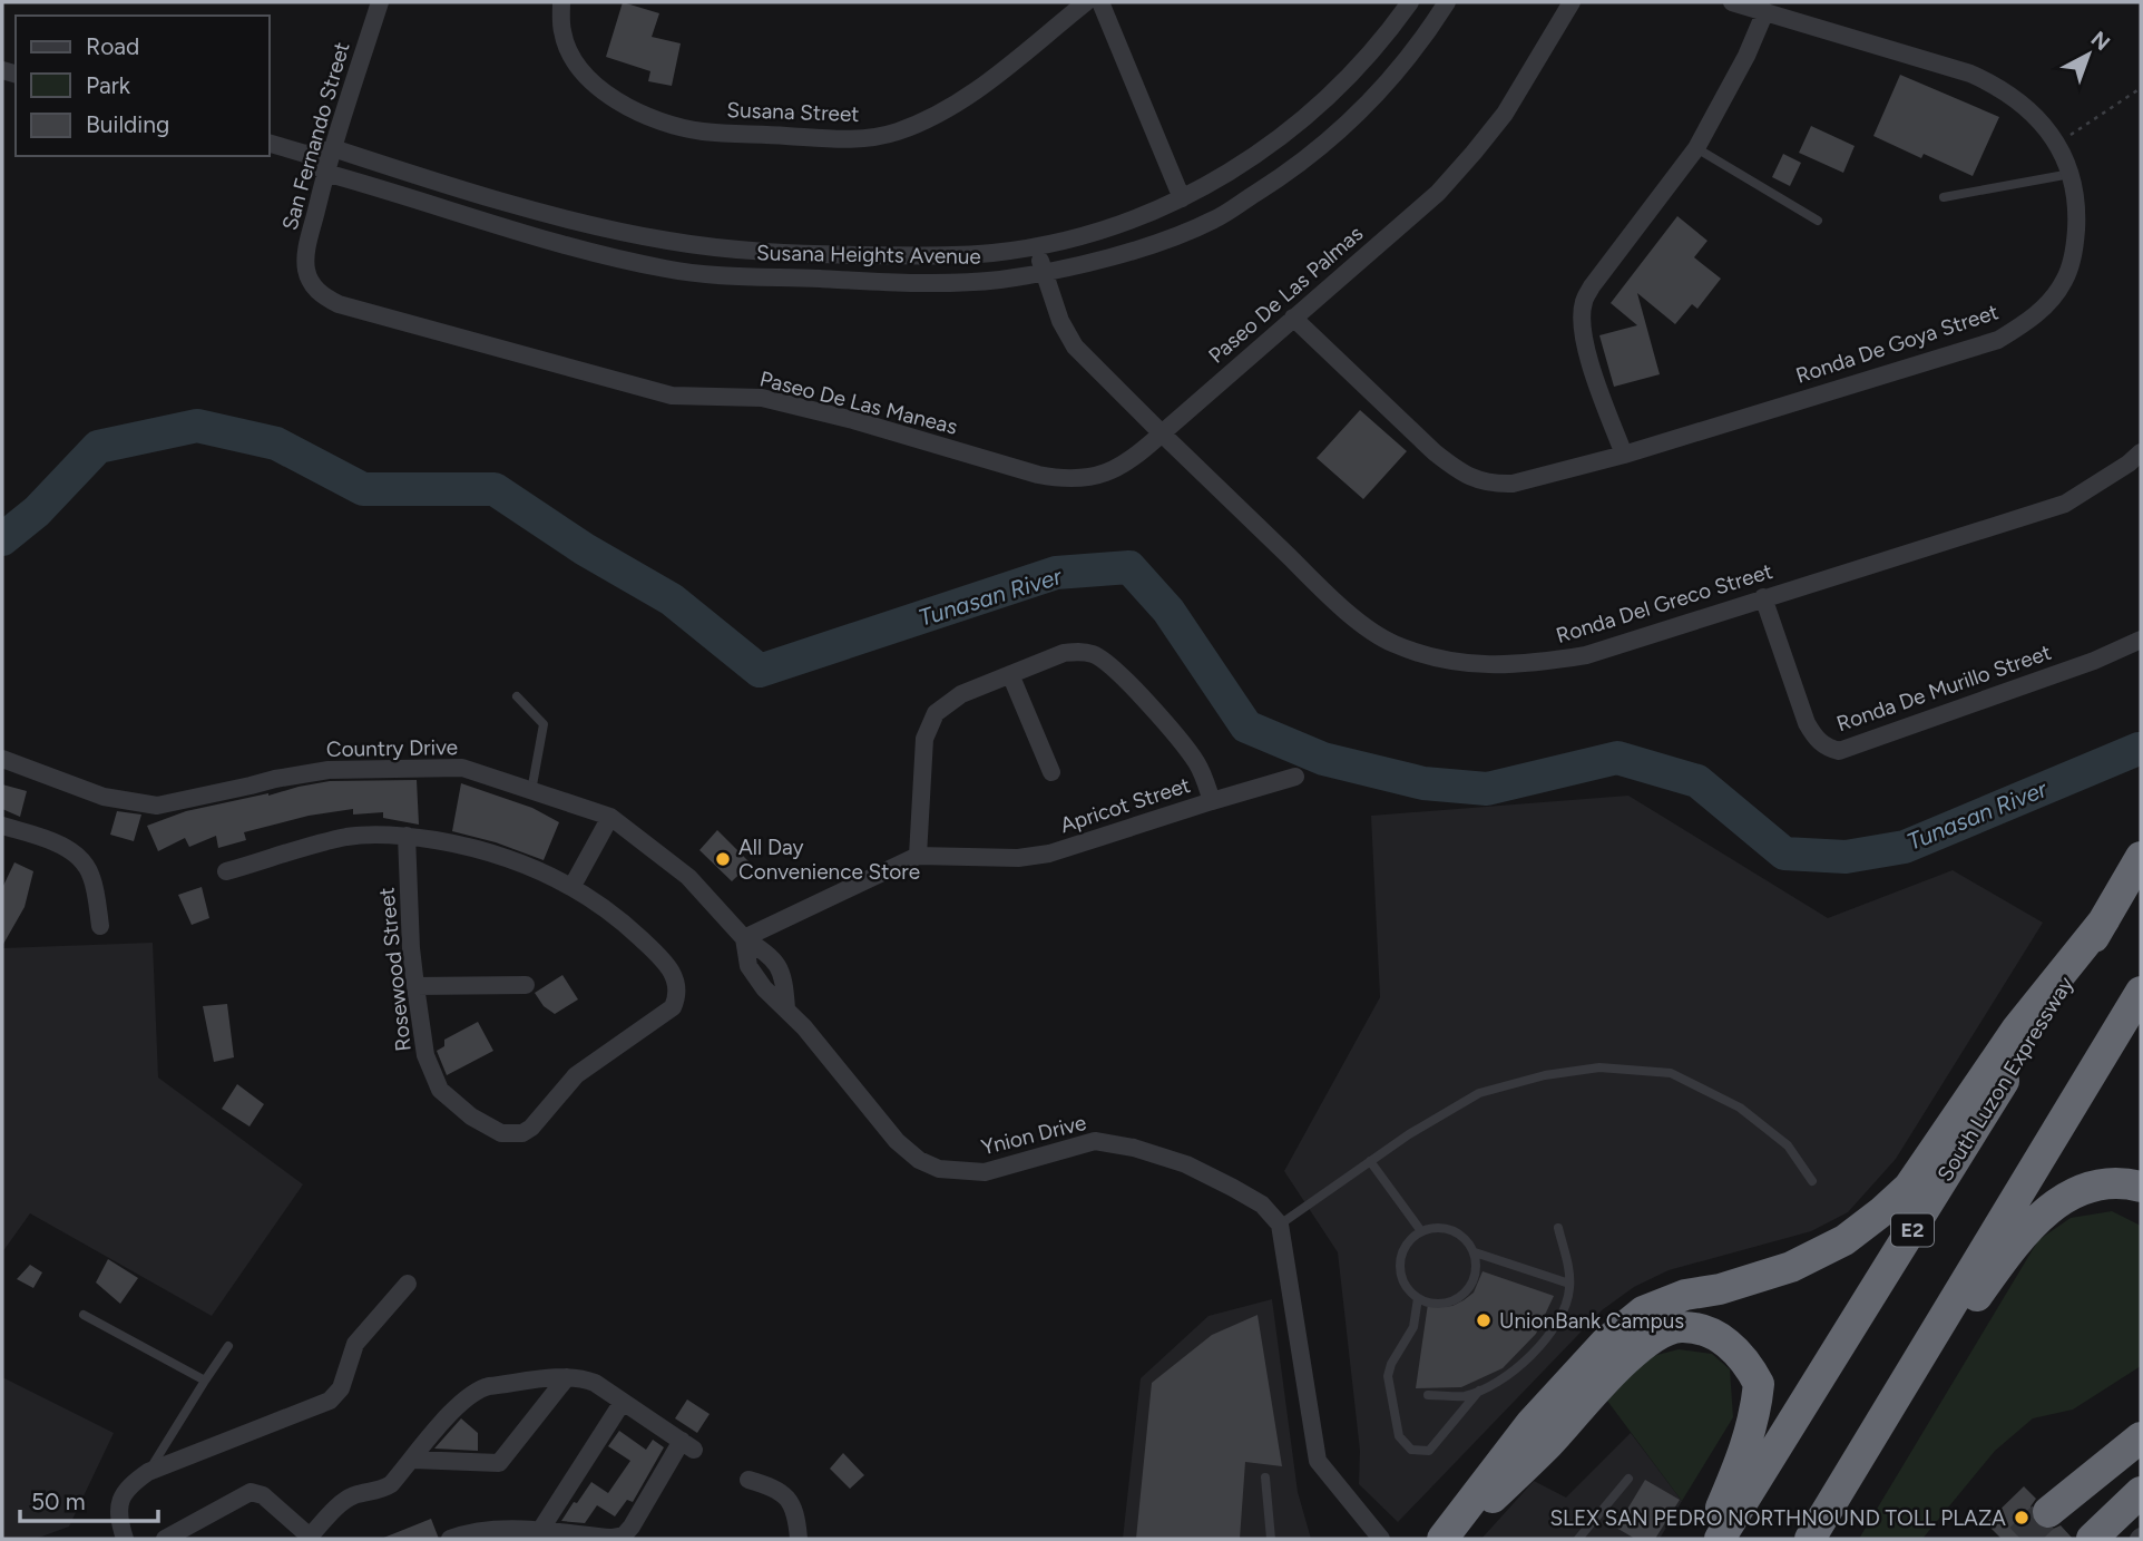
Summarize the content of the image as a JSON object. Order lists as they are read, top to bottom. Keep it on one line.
{"streets":{"highway":["South Luzon Expressway","E2"],"street":["Susana Street","San Fernando Street","Susana Heights Avenue","Paseo De Las Palmas","Ronda De Goya Street","Paseo De Las Maneas","Ronda Del Greco Street","Ronda De Murillo Street","Country Drive","Apricot Street","Rosewood Street","Ynion Drive"]},"crossings":[["San Fernando Street","Susana Heights Avenue"],["San Fernando Street","Paseo De Las Maneas"],["Paseo De Las Palmas","Ronda De Goya Street"],["Paseo De Las Palmas","Paseo De Las Maneas"],["Paseo De Las Palmas","Ronda Del Greco Street"],["Paseo De Las Maneas","Ronda Del Greco Street"],["Ronda Del Greco Street","Ronda De Murillo Street"],["Country Drive","Apricot Street"],["Country Drive","Ynion Drive"]],"water":["Tunasan River"],"places":["All Day Convenience Store","UnionBank Campus","SLEX SAN PEDRO NORTHNOUND TOLL PLAZA"],"legend":["Road","Park","Building"],"scale_bar":"50 m","north":"top right"}
